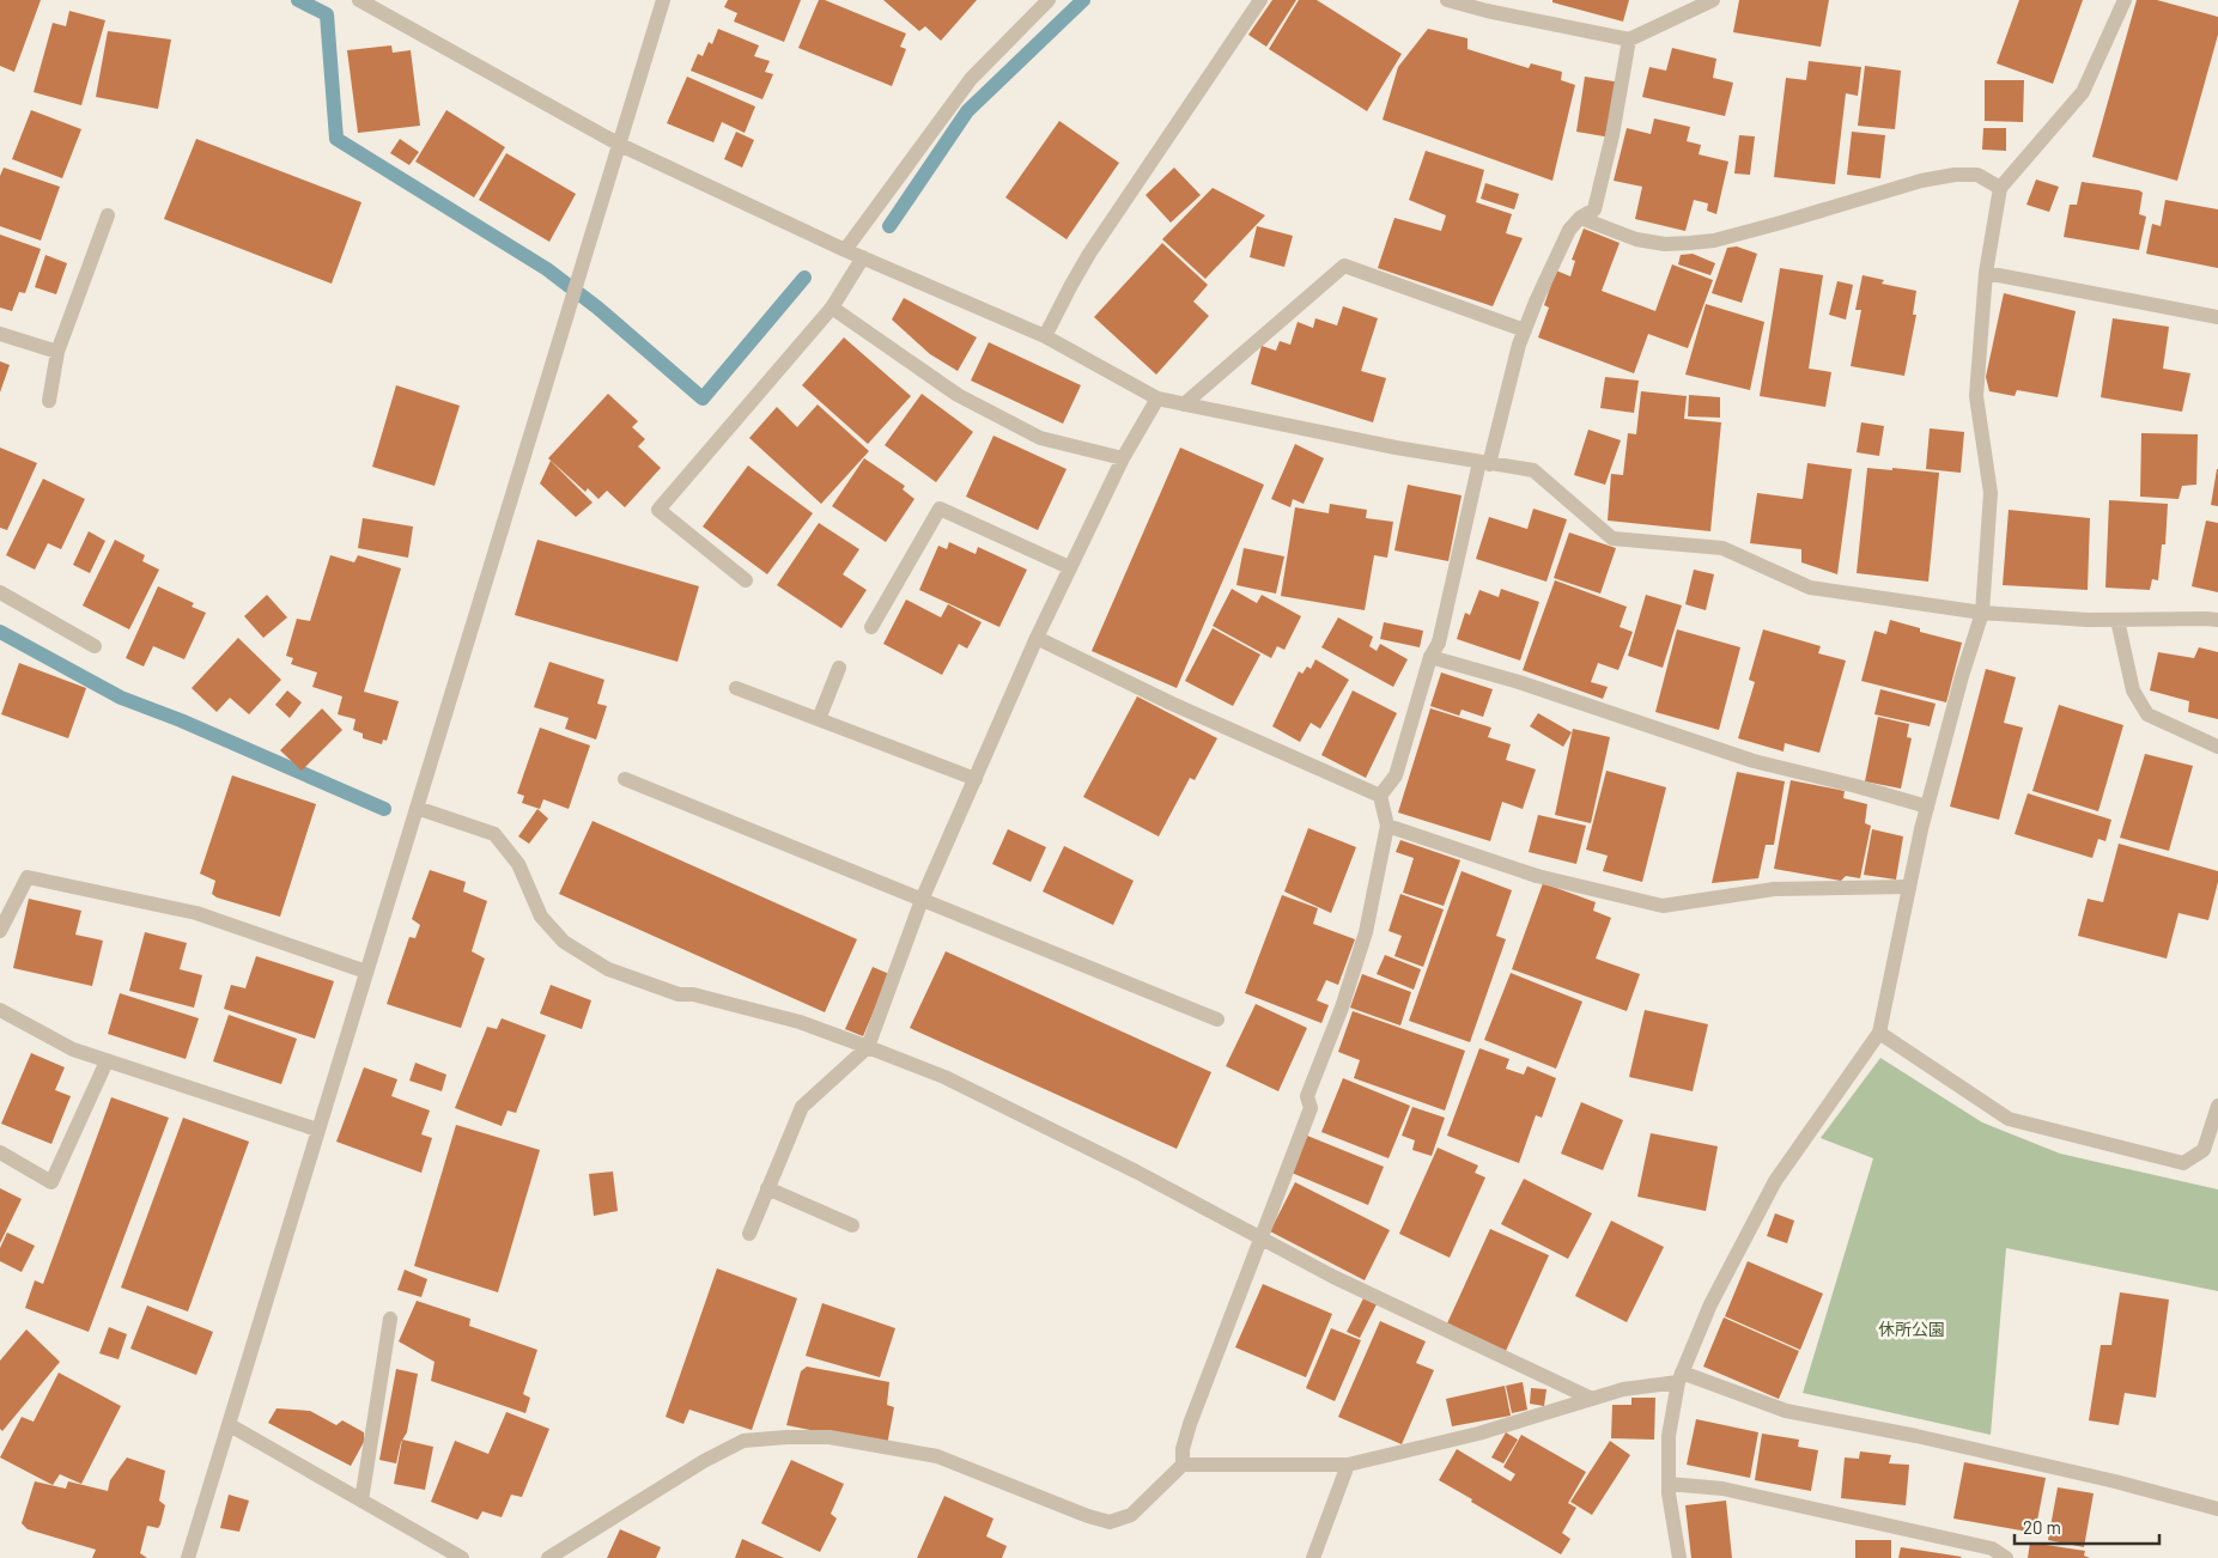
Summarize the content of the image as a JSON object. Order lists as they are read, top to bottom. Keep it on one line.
{"parks":["休所公園"],"scale_bar":"20 m"}
